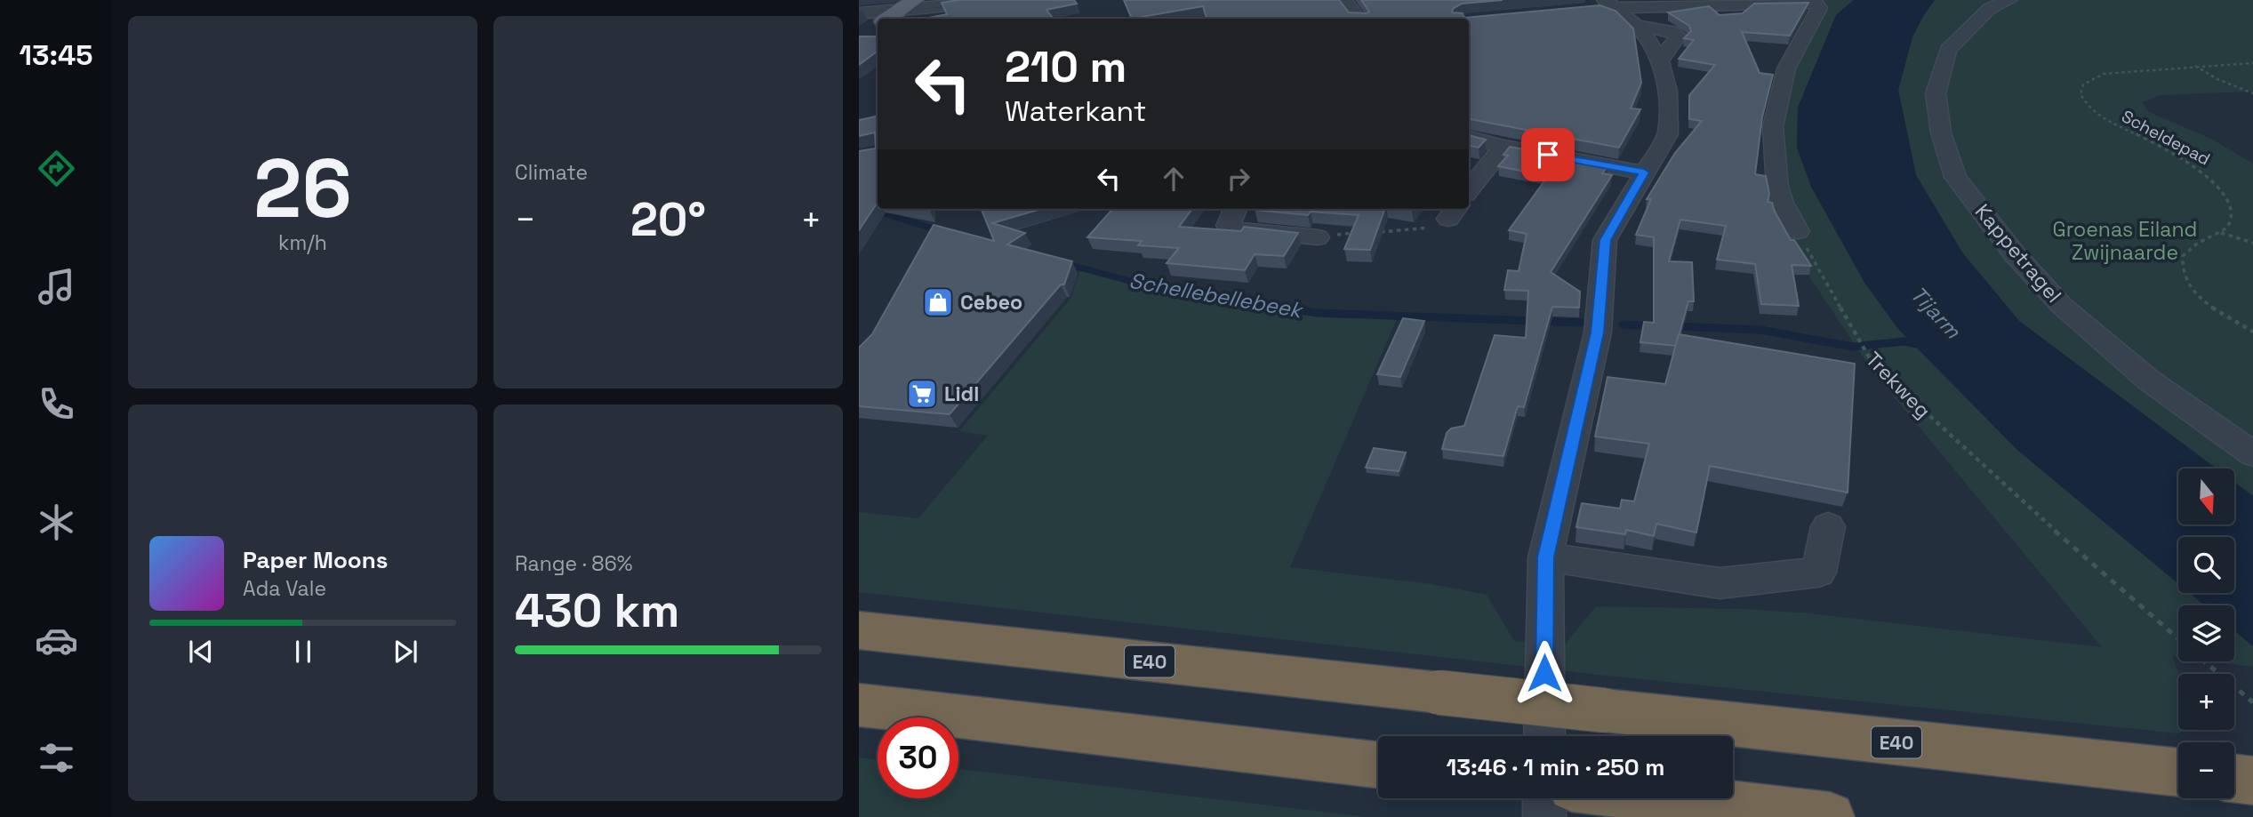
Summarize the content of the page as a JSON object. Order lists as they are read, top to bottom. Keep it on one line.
{"streets":{"highway":["E40"],"street":["Kappetragel"],"path":["Scheldepad","Trekweg"]},"water":["Schellebellebeek","Tijarm"],"parks":["Groenas Eiland Zwijnaarde"],"places":{"shop":["Cebeo"],"supermarket":["Lidl"]},"north":"bottom","page":{"tabs":"13:45","tile":[["26","km/h"],"Climate",["Range · 86%","430 km"]],"turn":["210 m","Waterkant"],"heat":["−","20°","+"],"map_buttons":["+","−"],"song":["Paper Moons","Ada Vale"],"limit":"30","trip":"13:46 · 1 min · 250 m"}}
